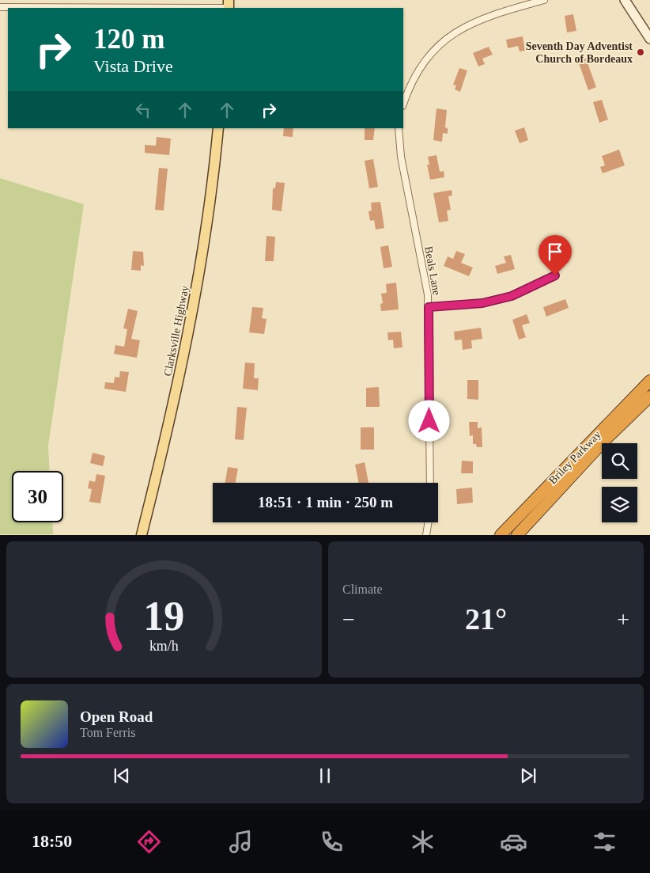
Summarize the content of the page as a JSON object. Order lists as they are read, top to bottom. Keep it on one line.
{"streets":{"highway":["Briley Parkway"],"main road":["Clarksville Highway"],"street":["Beals Lane"]},"places":["Seventh Day Adventist Church of Bordeaux"],"page":{"turn":["120 m","Vista Drive"],"limit":"30","trip":"18:51 · 1 min · 250 m","tile":"Climate","heat":["−","21°","+"],"song":["Open Road","Tom Ferris"],"tabs":"18:50","gauge":["19","km/h"]}}
